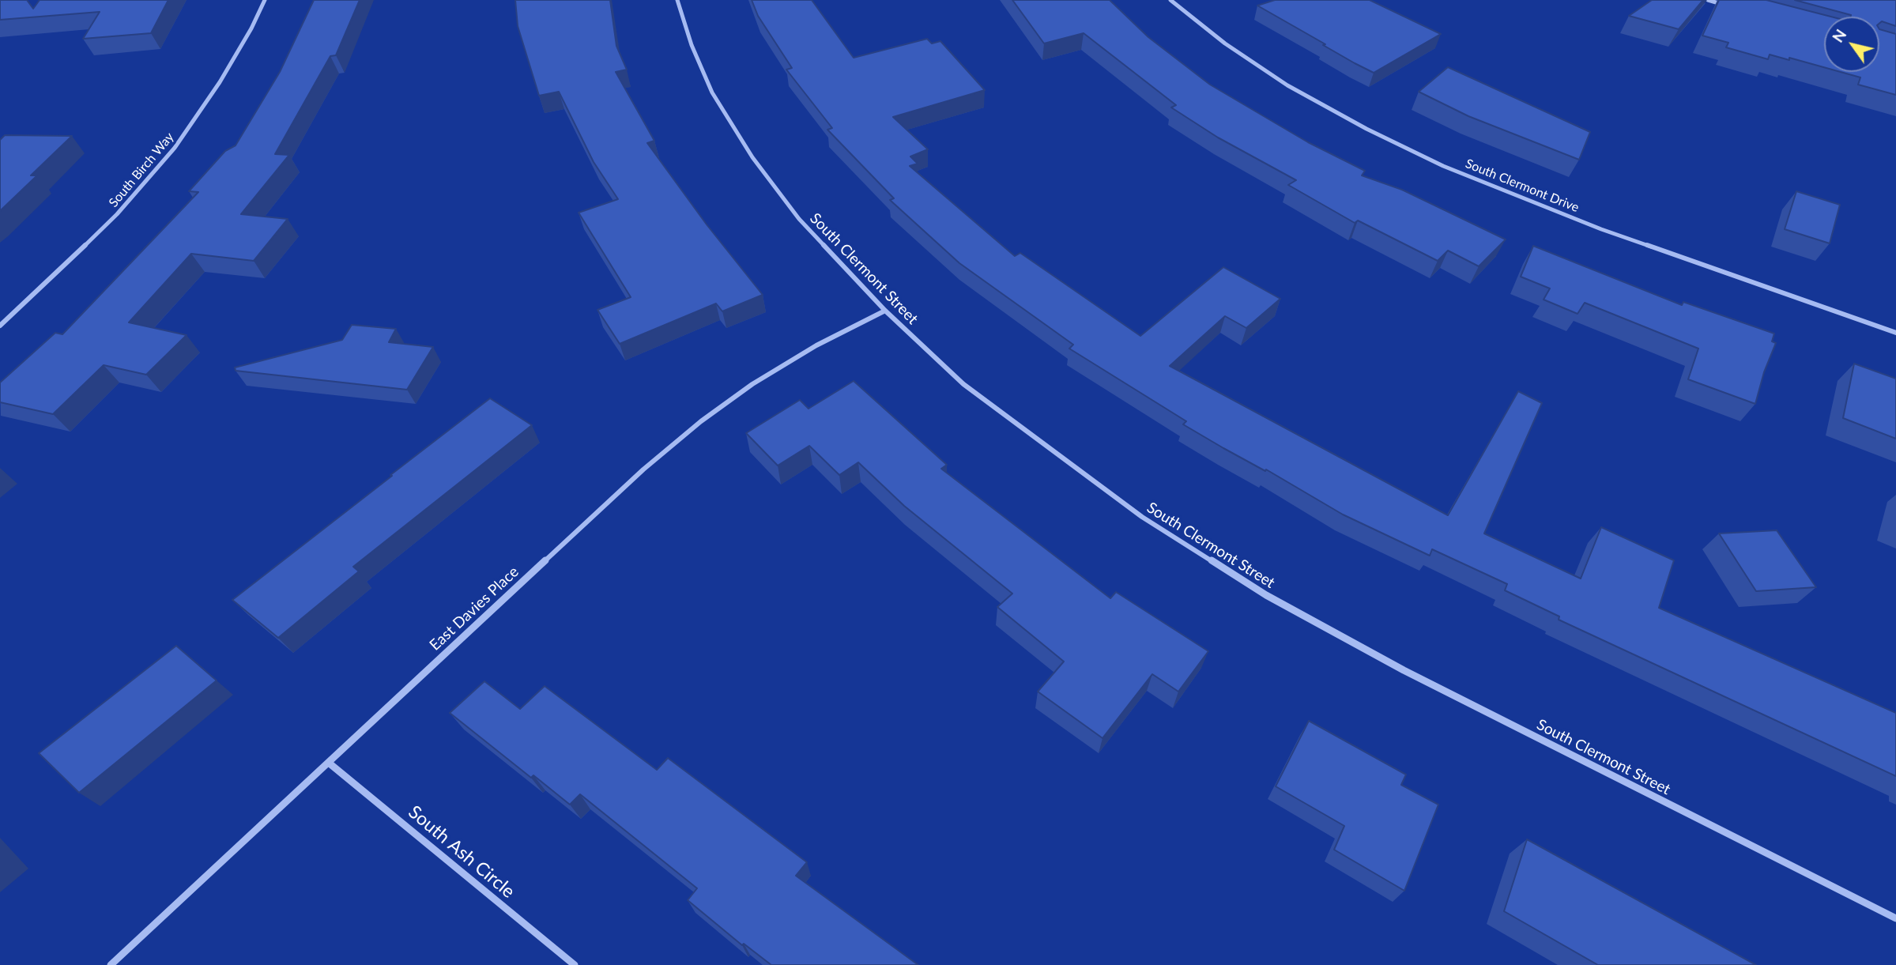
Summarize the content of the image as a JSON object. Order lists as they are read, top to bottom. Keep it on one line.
{"streets":{"street":["South Birch Way","South Clermont Drive","South Clermont Street","East Davies Place","South Ash Circle"]},"crossings":[["South Clermont Street","East Davies Place"],["East Davies Place","South Ash Circle"]],"north":"top left"}
